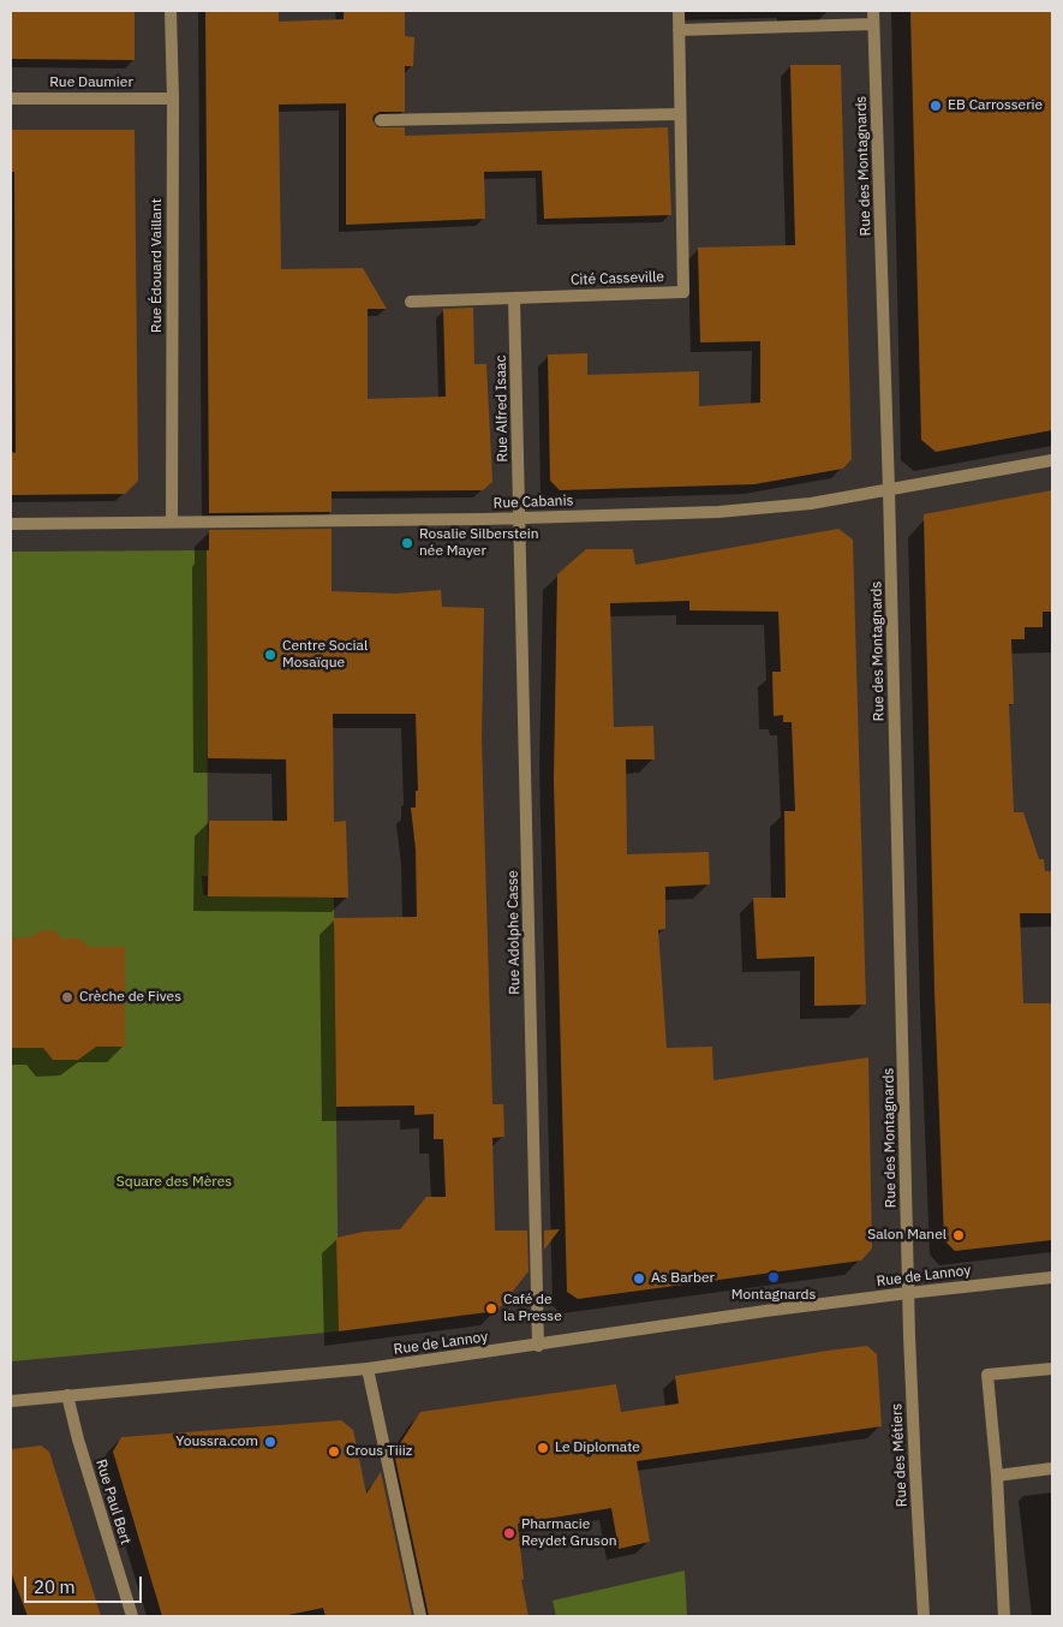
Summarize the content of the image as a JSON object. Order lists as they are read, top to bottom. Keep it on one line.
{"streets":{"street":["Rue Daumier","Rue des Montagnards","Rue Édouard Vaillant","Cité Casseville","Rue Alfred Isaac","Rue Cabanis","Rue Adolphe Casse","Rue de Lannoy","Rue des Métiers","Rue Paul Bert"]},"crossings":[["Rue Daumier","Rue Édouard Vaillant"],["Rue des Montagnards","Rue Cabanis"],["Rue des Montagnards","Rue de Lannoy"],["Rue des Montagnards","Rue des Métiers"],["Rue Édouard Vaillant","Rue Cabanis"],["Cité Casseville","Rue Alfred Isaac"],["Rue Alfred Isaac","Rue Cabanis"],["Rue Alfred Isaac","Rue Adolphe Casse"],["Rue Cabanis","Rue Adolphe Casse"],["Rue Adolphe Casse","Rue de Lannoy"],["Rue de Lannoy","Rue des Métiers"],["Rue de Lannoy","Rue Paul Bert"]],"parks":["Square des Mères"],"places":["EB Carrosserie","Rosalie Silberstein née Mayer","Centre Social Mosaïque","Crèche de Fives","Salon Manel","Montagnards","As Barber","Café de la Presse","Youssra.com","Le Diplomate","Crous Tiiiz","Pharmacie Reydet Gruson"],"scale_bar":"20 m"}
